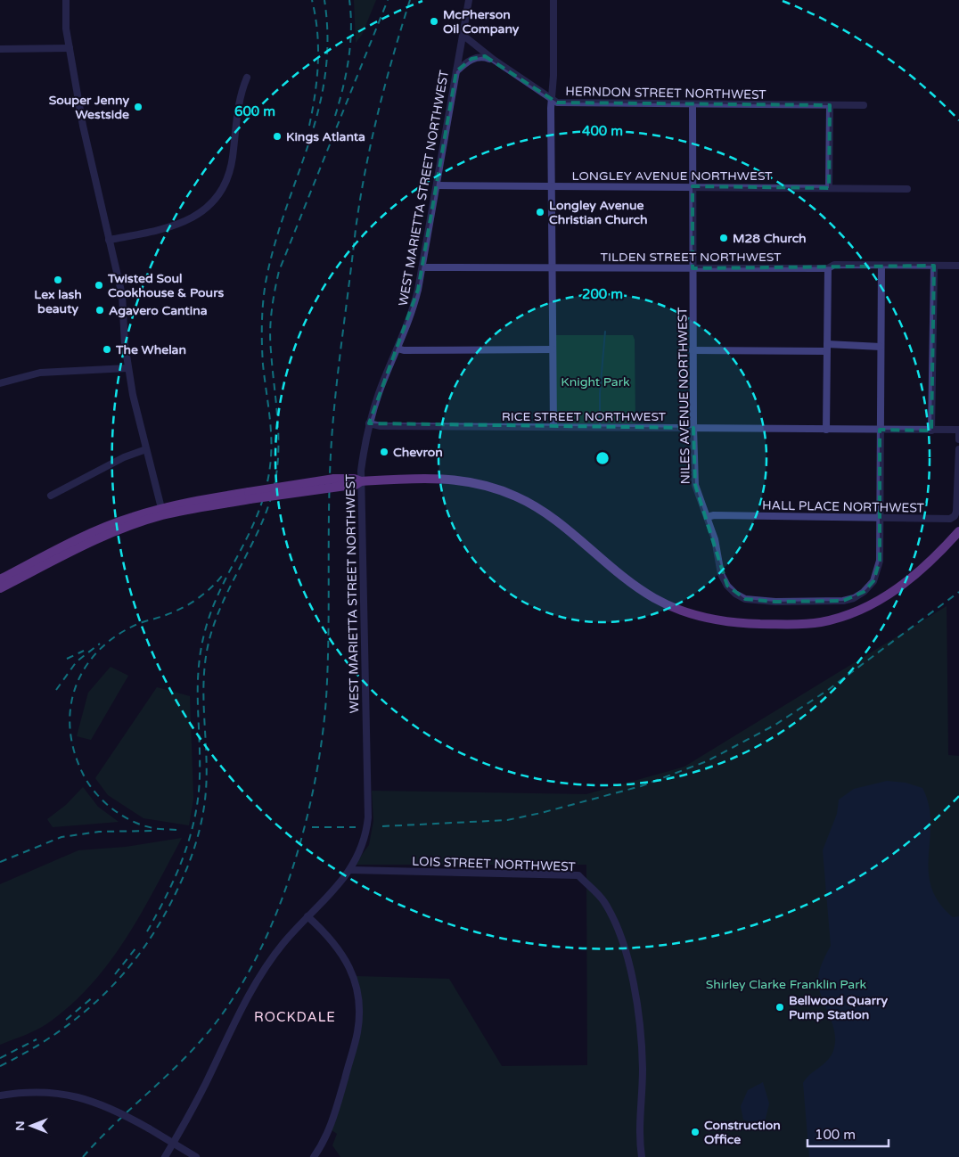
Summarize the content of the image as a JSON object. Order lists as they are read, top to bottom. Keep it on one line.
{"streets":{"street":["HERNDON STREET NORTHWEST","LONGLEY AVENUE NORTHWEST","WEST MARIETTA STREET NORTHWEST","TILDEN STREET NORTHWEST","NILES AVENUE NORTHWEST","RICE STREET NORTHWEST","HALL PLACE NORTHWEST","LOIS STREET NORTHWEST"]},"crossings":[["HERNDON STREET NORTHWEST","WEST MARIETTA STREET NORTHWEST"],["HERNDON STREET NORTHWEST","NILES AVENUE NORTHWEST"],["LONGLEY AVENUE NORTHWEST","WEST MARIETTA STREET NORTHWEST"],["LONGLEY AVENUE NORTHWEST","NILES AVENUE NORTHWEST"],["WEST MARIETTA STREET NORTHWEST","TILDEN STREET NORTHWEST"],["WEST MARIETTA STREET NORTHWEST","RICE STREET NORTHWEST"],["WEST MARIETTA STREET NORTHWEST","LOIS STREET NORTHWEST"],["TILDEN STREET NORTHWEST","NILES AVENUE NORTHWEST"],["NILES AVENUE NORTHWEST","RICE STREET NORTHWEST"],["NILES AVENUE NORTHWEST","HALL PLACE NORTHWEST"]],"districts":["ROCKDALE"],"parks":["Knight Park","Shirley Clarke Franklin Park"],"places":["McPherson Oil Company","Souper Jenny Westside","Kings Atlanta","Longley Avenue Christian Church","M28 Church","Lex lash beauty","Twisted Soul Cookhouse & Pours","Agavero Cantina","The Whelan","Chevron","Bellwood Quarry Pump Station","Construction Office"],"scale_bar":"100 m","north":"left","rings":["600 m","400 m","200 m"]}
